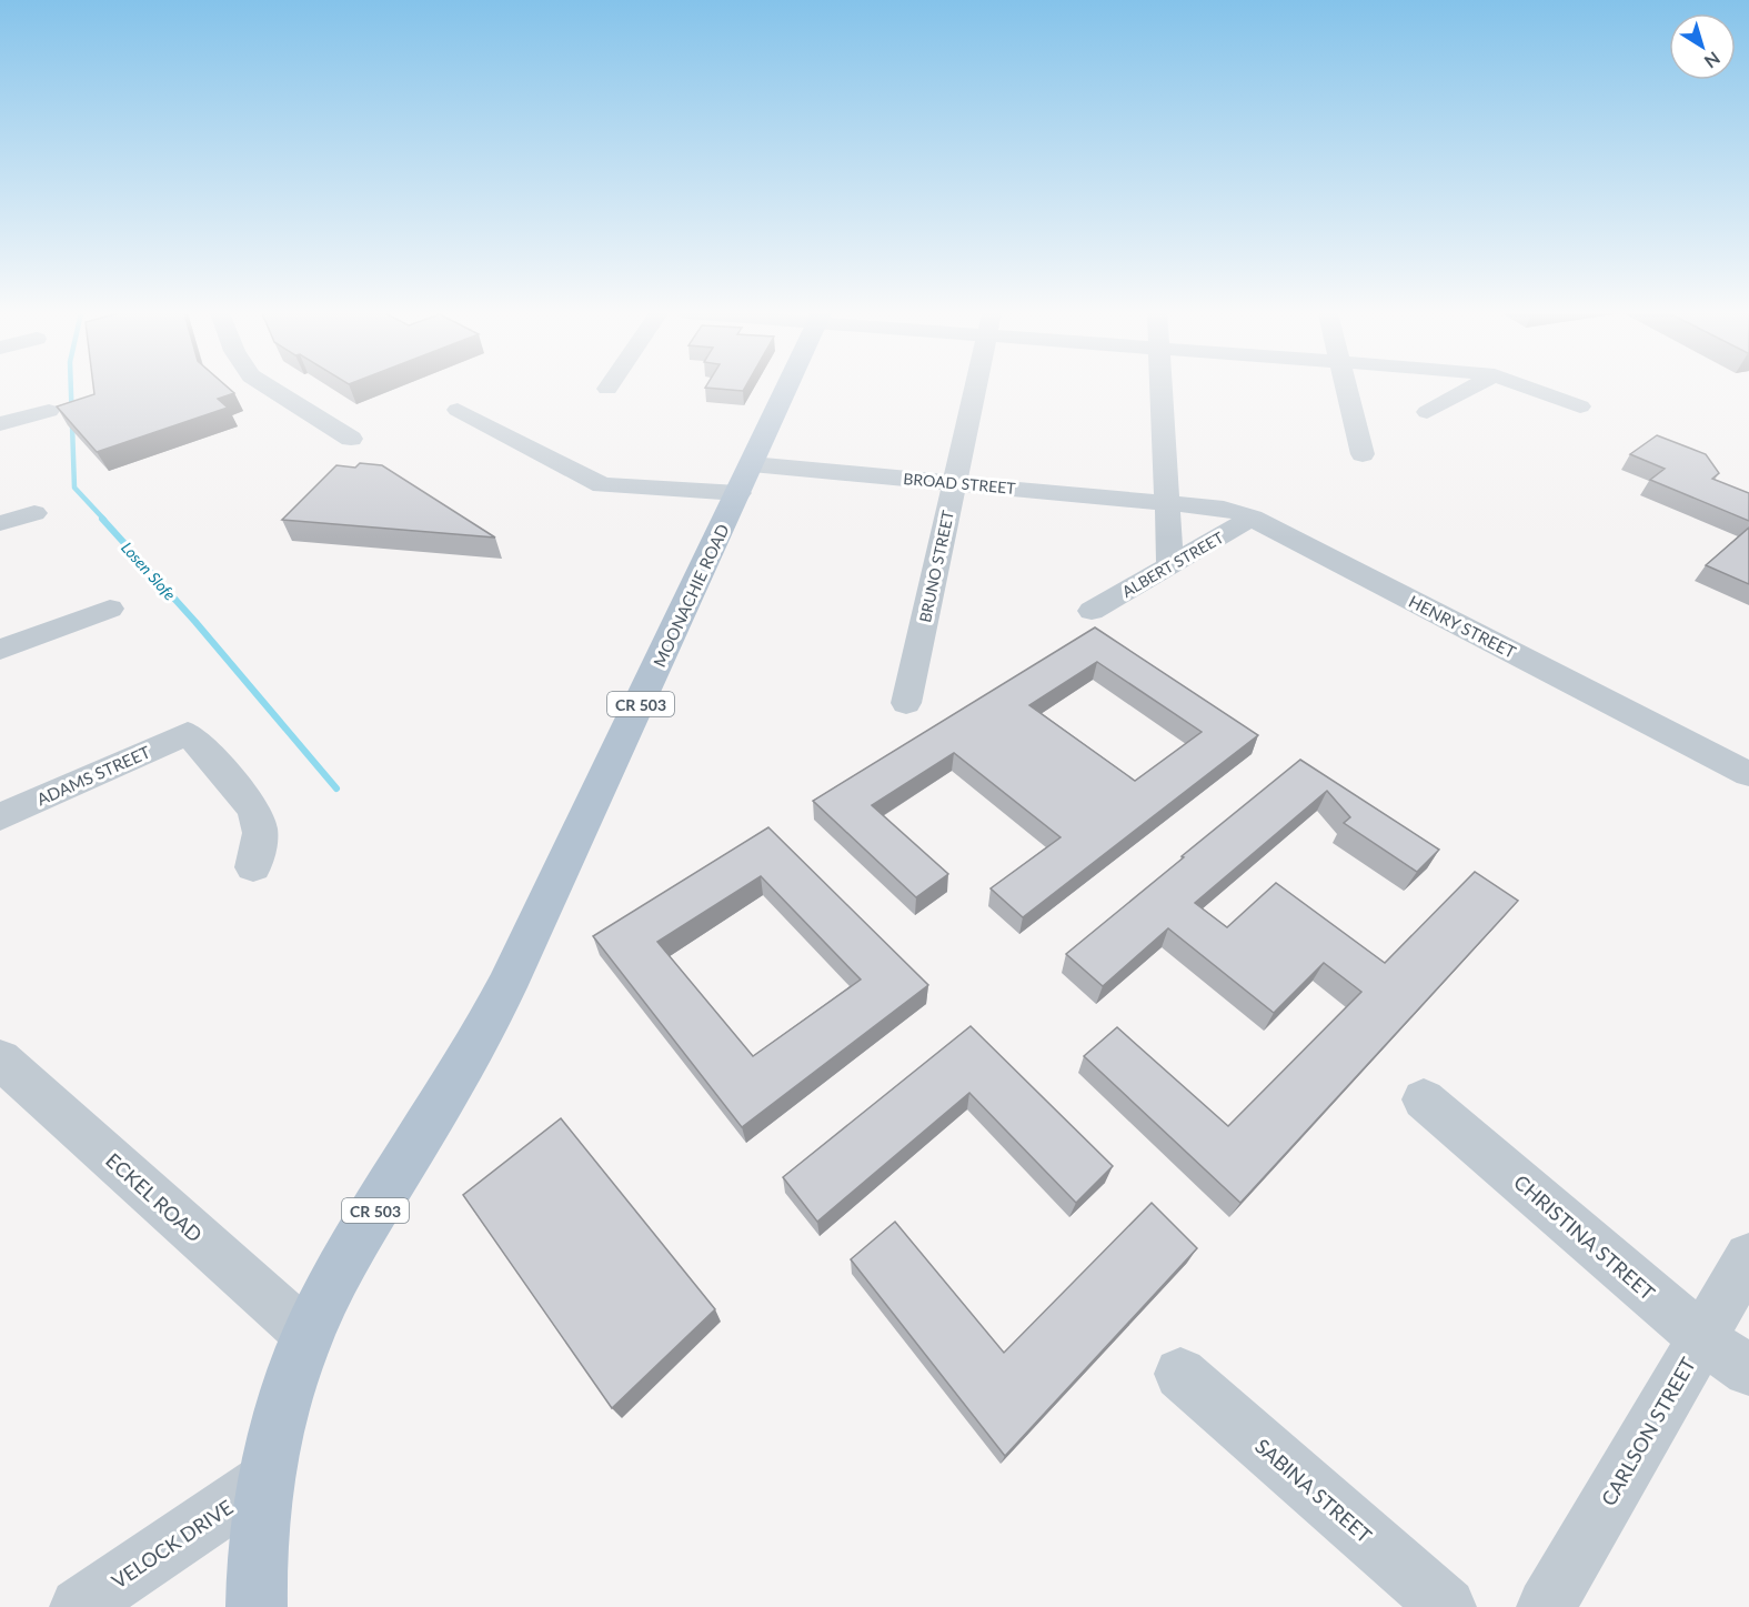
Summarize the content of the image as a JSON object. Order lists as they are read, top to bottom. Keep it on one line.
{"streets":{"main road":["MOONACHIE ROAD","CR 503"],"street":["BROAD STREET","ALBERT STREET","BRUNO STREET","HENRY STREET","ADAMS STREET","ECKEL ROAD","CHRISTINA STREET","CARLSON STREET","SABINA STREET","VELOCK DRIVE"]},"crossings":[["BROAD STREET","BRUNO STREET"],["BROAD STREET","MOONACHIE ROAD"],["BROAD STREET","HENRY STREET"],["ALBERT STREET","HENRY STREET"],["MOONACHIE ROAD","CR 503"],["MOONACHIE ROAD","ECKEL ROAD"],["CR 503","ECKEL ROAD"],["CR 503","VELOCK DRIVE"],["CHRISTINA STREET","CARLSON STREET"]],"water":["Losen Slofe"],"north":"bottom right"}
